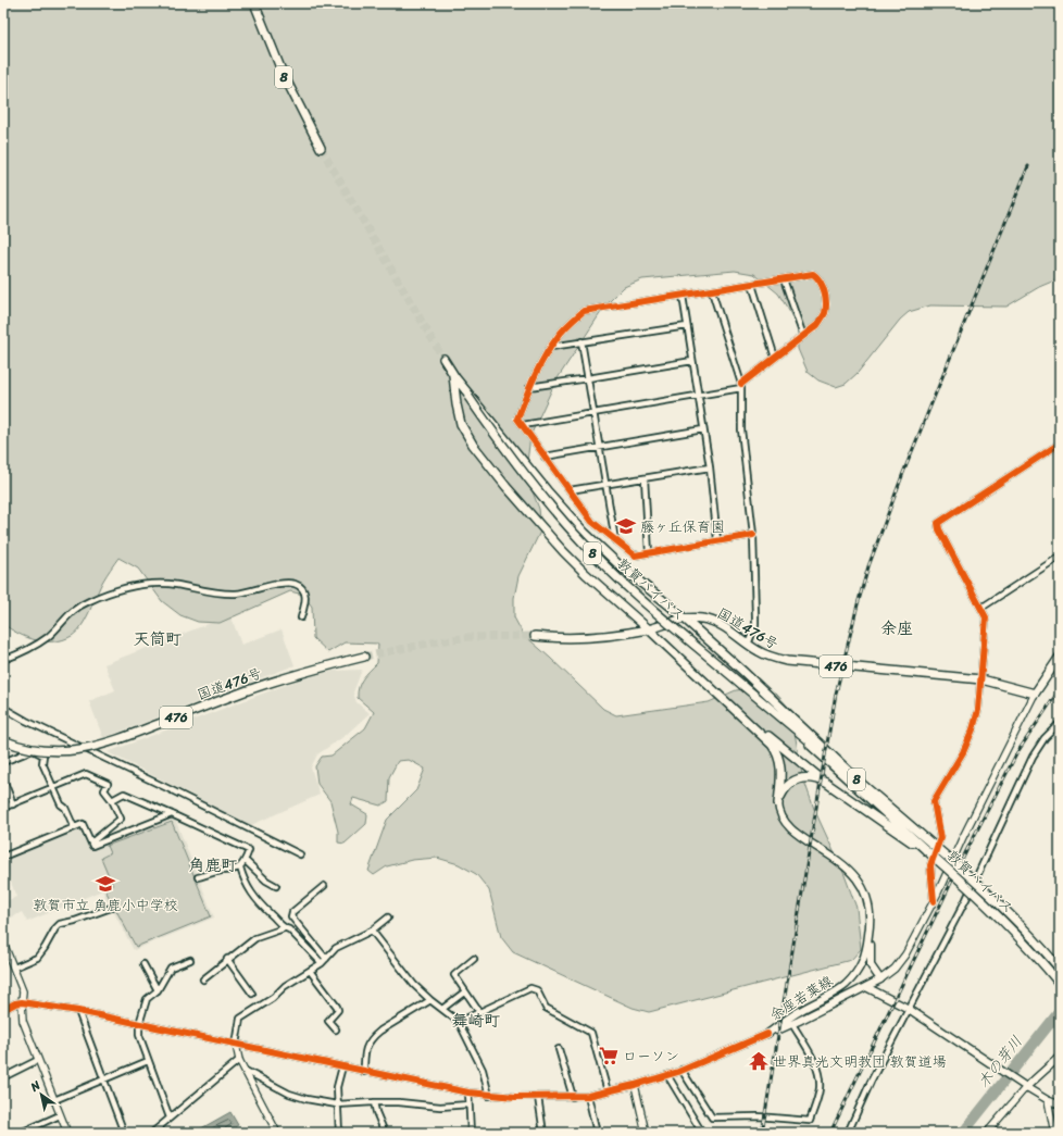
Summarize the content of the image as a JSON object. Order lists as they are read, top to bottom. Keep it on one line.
{"streets":{"highway":["8","敦賀バイパス","国道476号","476"],"main road":["余座若葉線"]},"districts":["余座","天筒町","角鹿町","舞崎町"],"water":["木の芽川"],"places":{"school or university":["藤ヶ丘保育園","敦賀市立 角鹿小中学校"],"supermarket":["ローソン"],"temple":["世界真光文明教団 敦賀道場"]},"north":"top left"}
